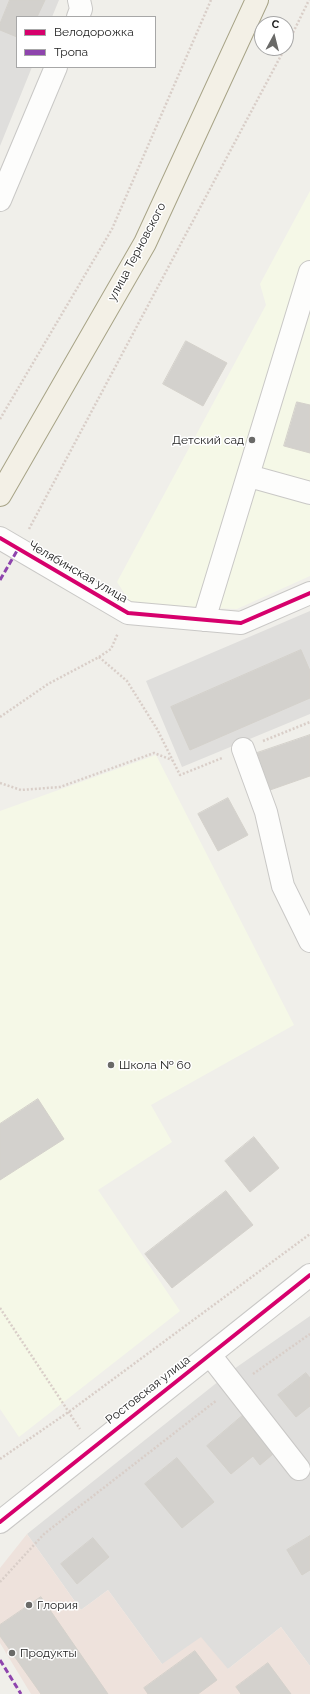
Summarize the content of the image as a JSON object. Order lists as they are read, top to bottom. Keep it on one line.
{"streets":{"main road":["улица Терновского"],"street":["Челябинская улица","Ростовская улица"]},"places":["Детский сад","Школа № 60","Глория","Продукты"],"legend":["Велодорожка","Тропа"],"north":"top"}
